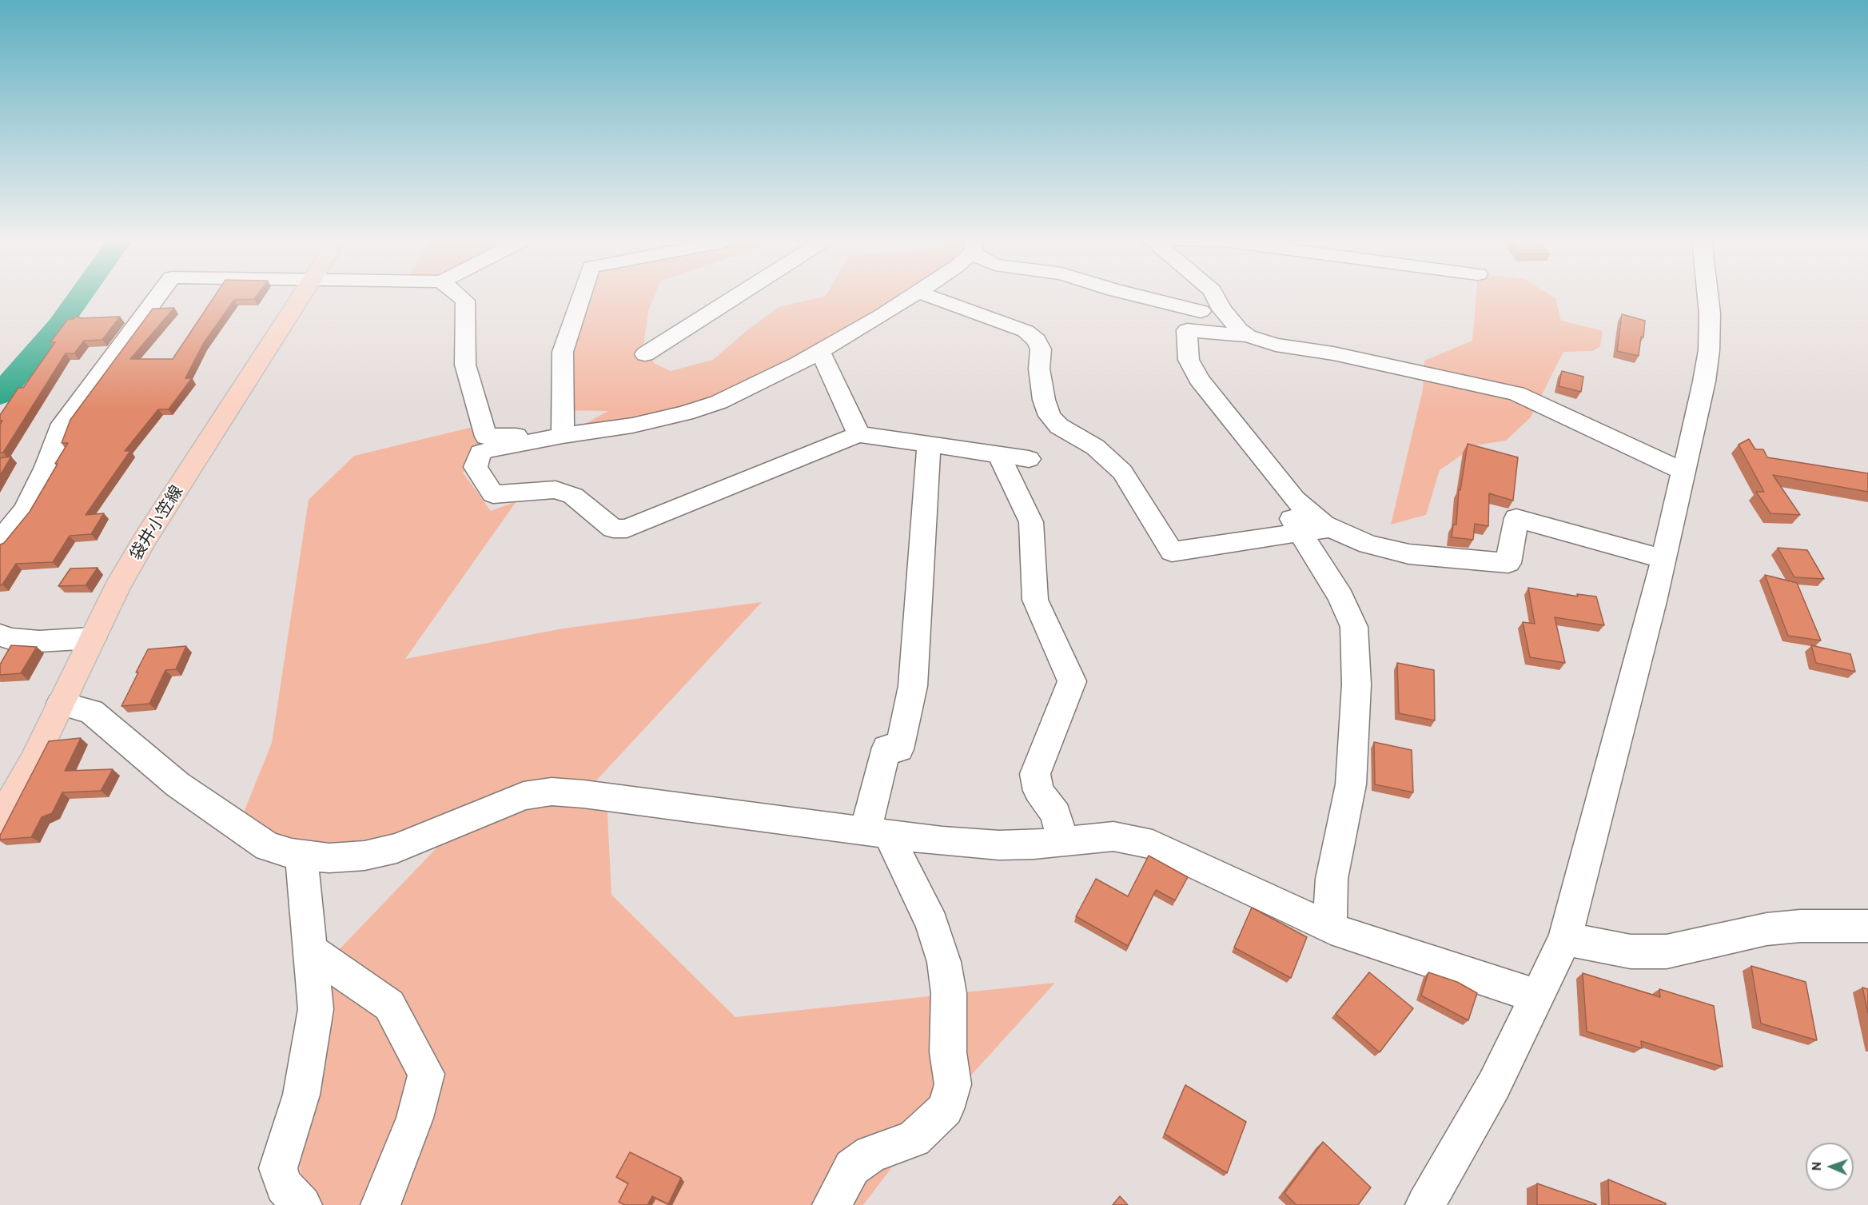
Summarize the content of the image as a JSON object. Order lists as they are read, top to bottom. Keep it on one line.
{"streets":{"main road":["袋井小笠線"]},"north":"left"}
